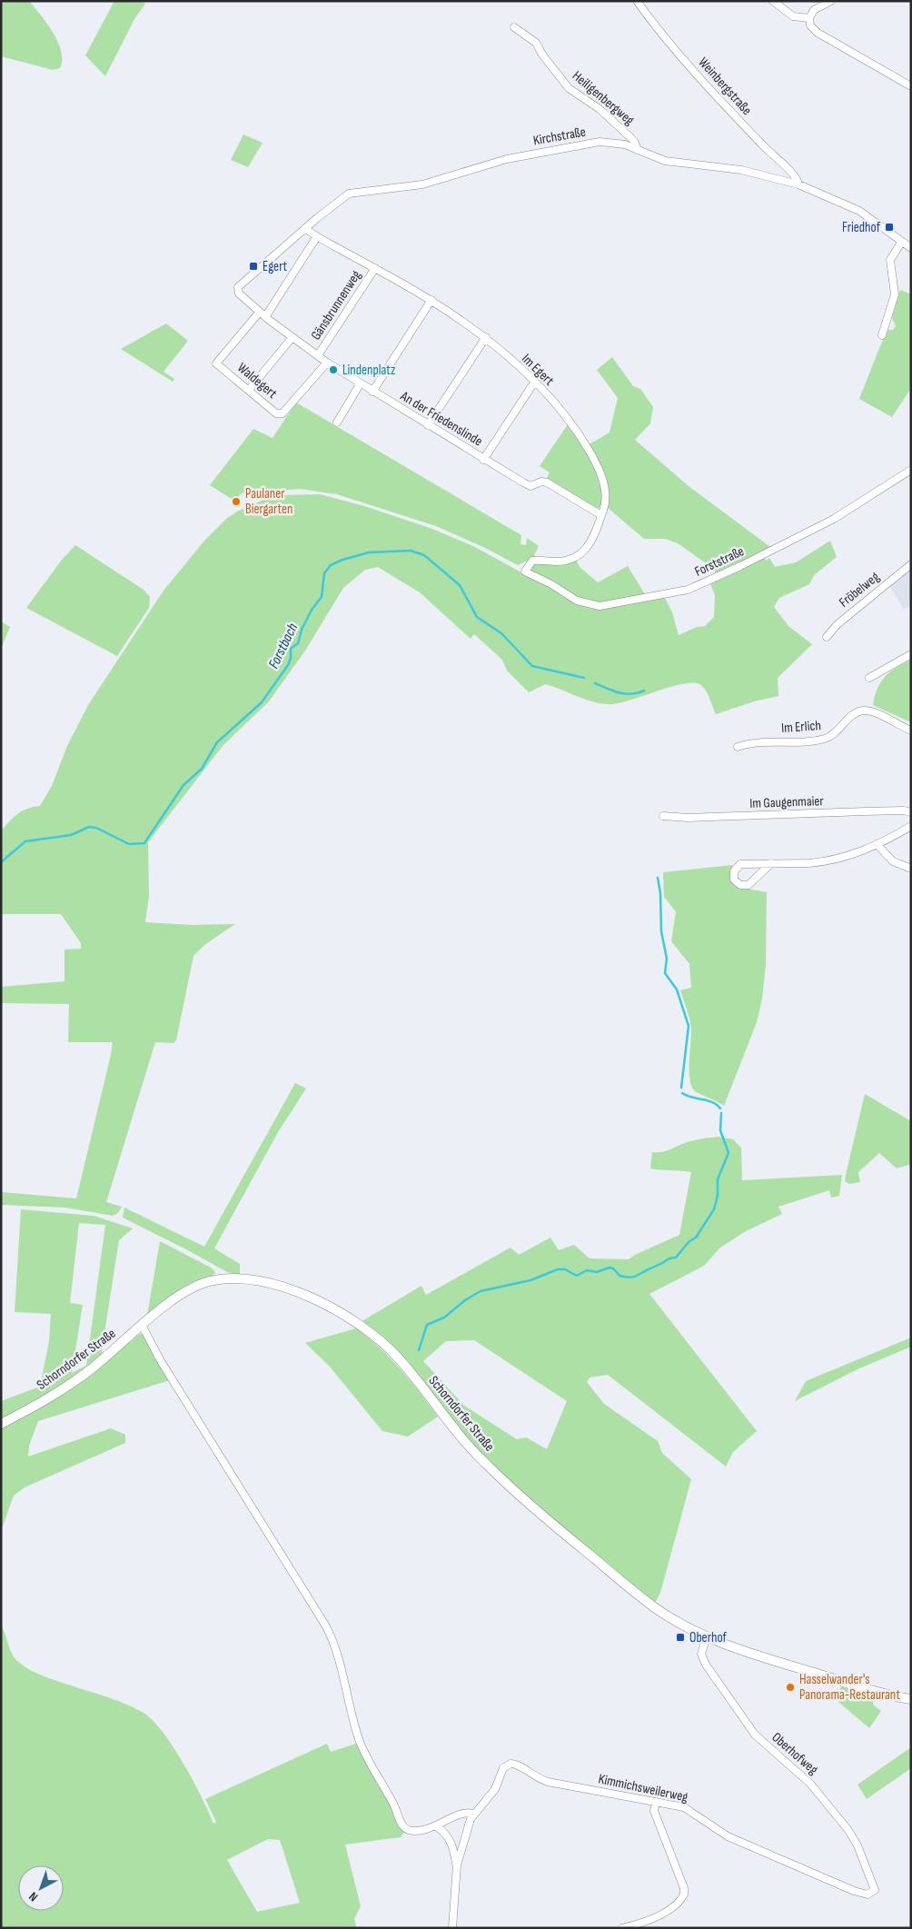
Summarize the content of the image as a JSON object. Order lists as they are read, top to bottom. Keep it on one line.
{"streets":{"main road":["Schorndorfer Straße"],"street":["Weinbergstraße","Heiligenbergweg","Kirchstraße","Gänsbrunnenweg","Im Egert","Waldegert","An der Friedenslinde","Forststraße","Fröbelweg","Im Erlich","Im Gaugenmaier","Oberhofweg","Kimmichsweilerweg"]},"crossings":[["Weinbergstraße","Kirchstraße"],["Heiligenbergweg","Kirchstraße"],["Kirchstraße","Im Egert"],["Kirchstraße","An der Friedenslinde"],["Gänsbrunnenweg","Im Egert"],["Gänsbrunnenweg","An der Friedenslinde"],["Im Egert","An der Friedenslinde"],["Im Egert","Forststraße"],["Waldegert","An der Friedenslinde"],["Schorndorfer Straße","Oberhofweg"],["Oberhofweg","Kimmichsweilerweg"]],"water":["Forstbach"],"places":{"transit":["Friedhof","Egert","Oberhof"],"other":["Lindenplatz","Paulaner Biergarten","Hasselwander's Panorama-Restaurant"]},"north":"bottom left"}
